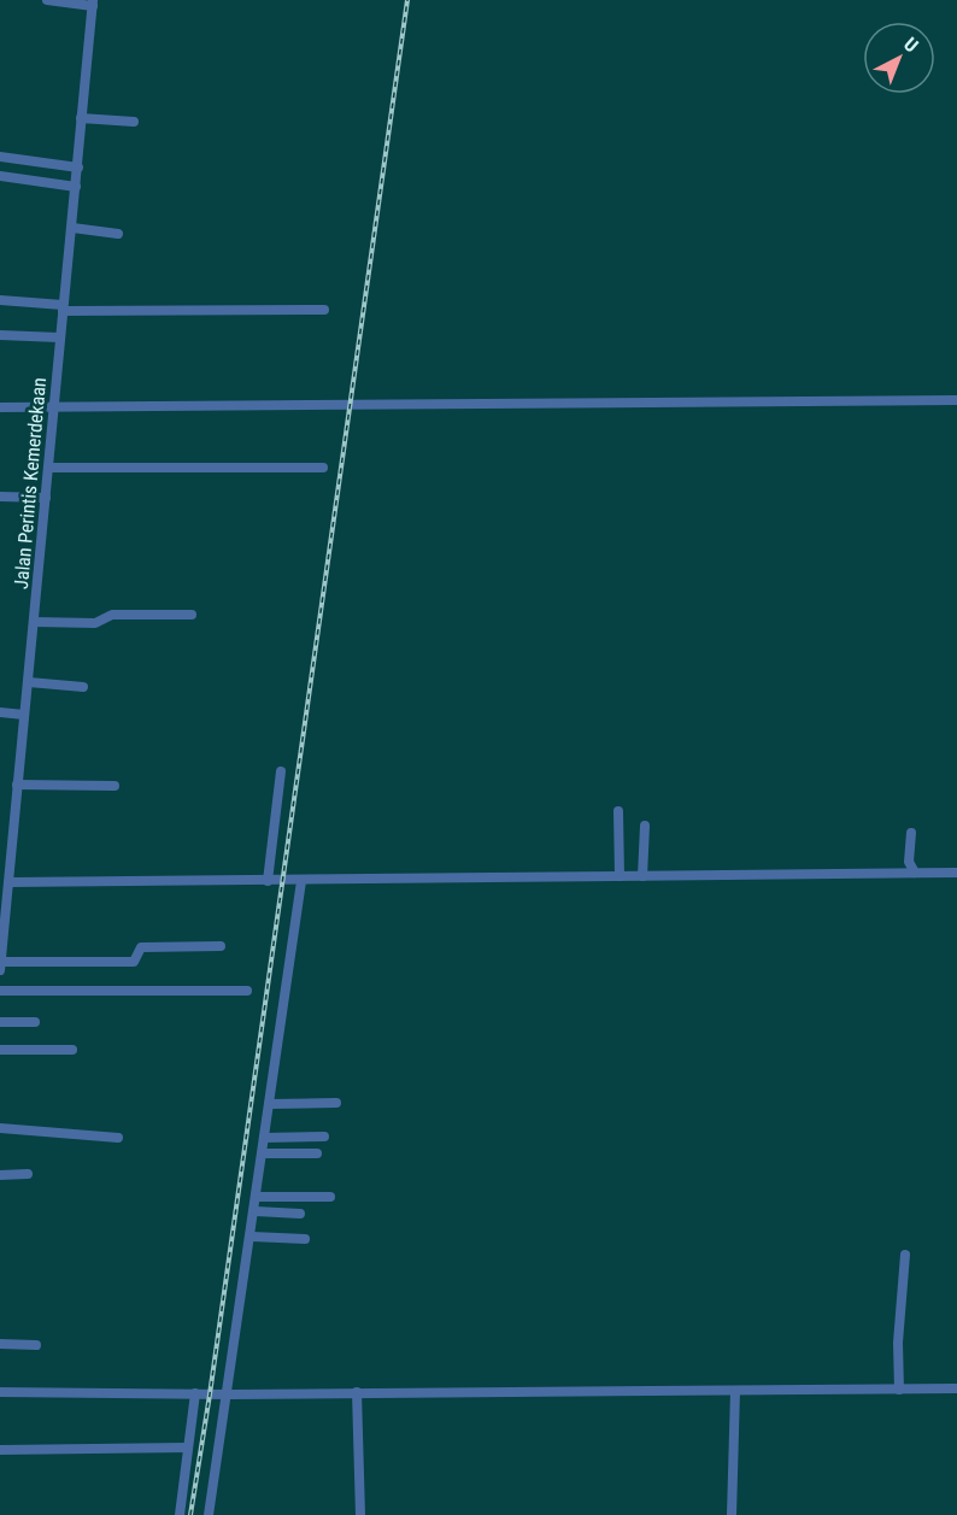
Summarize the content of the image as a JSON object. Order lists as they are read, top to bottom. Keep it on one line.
{"streets":{"street":["Jalan Perintis Kemerdekaan"]},"north":"top right"}
